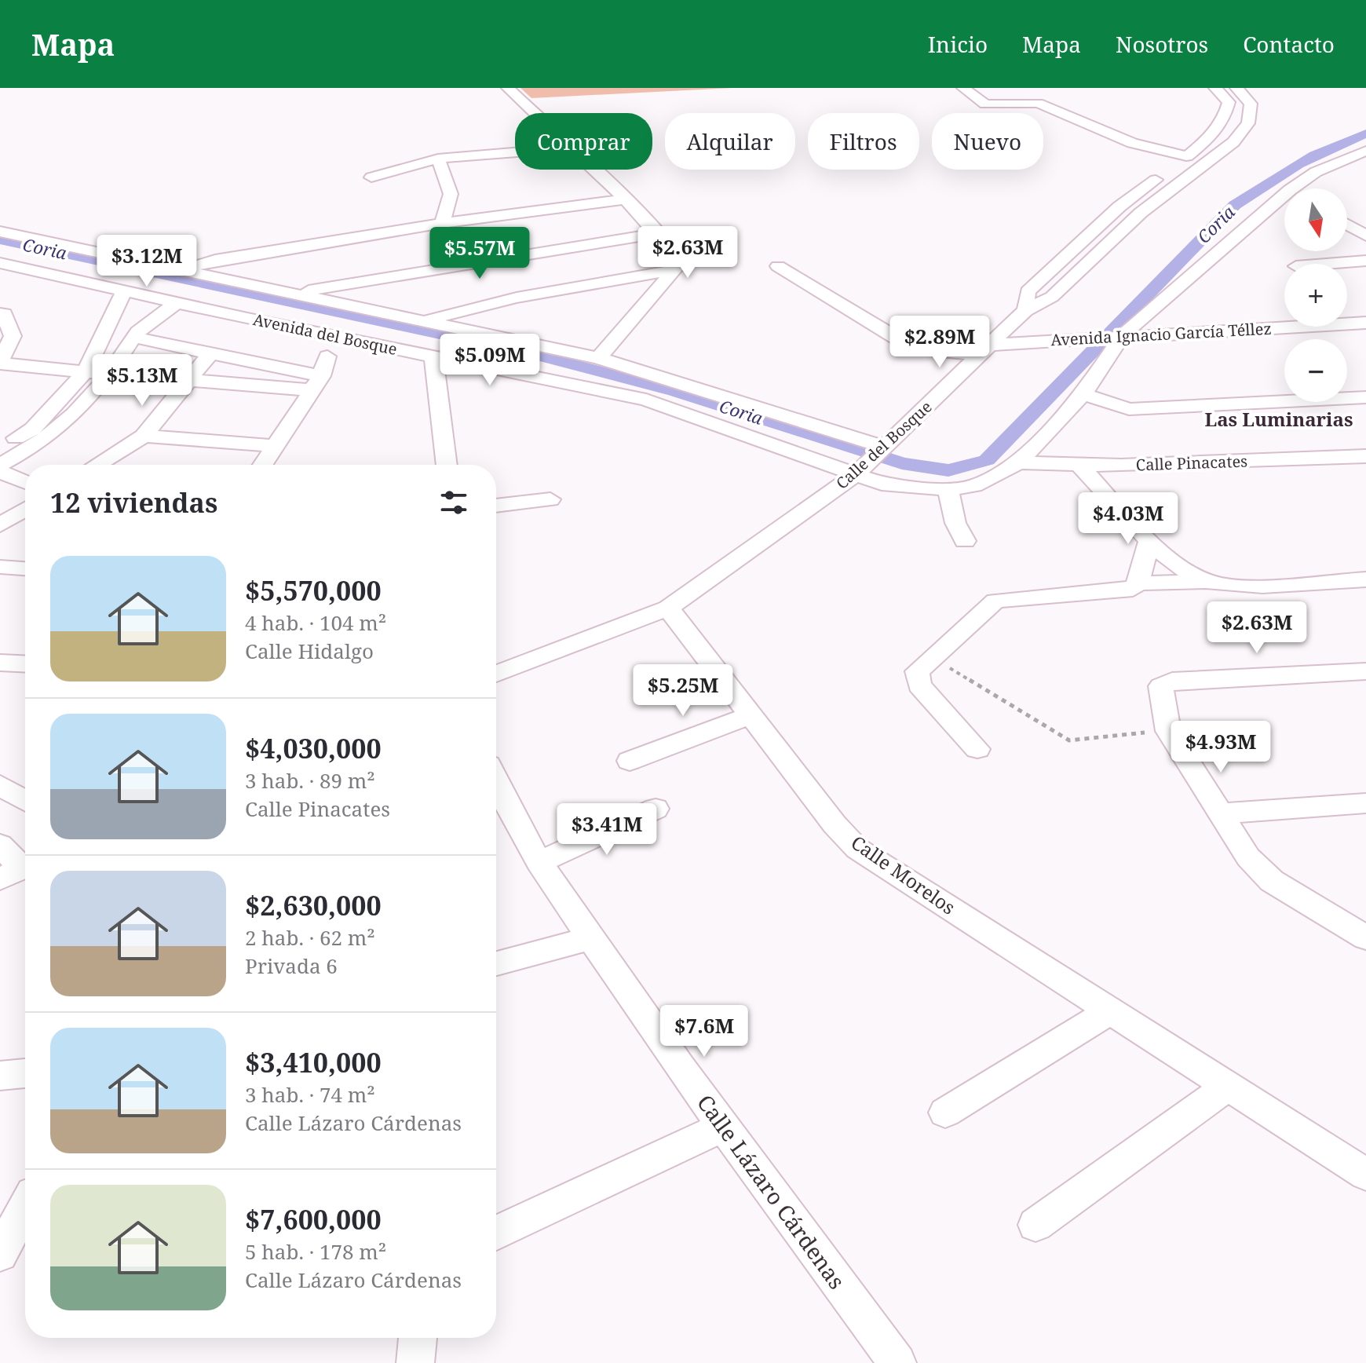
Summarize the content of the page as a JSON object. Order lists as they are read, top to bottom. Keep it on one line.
{"streets":{"street":["Avenida del Bosque","Avenida Ignacio García Téllez","Calle del Bosque","Calle Pinacates","Calle Morelos","Calle Lázaro Cárdenas"]},"crossings":[["Avenida del Bosque","Calle del Bosque"],["Avenida del Bosque","Calle Pinacates"],["Avenida Ignacio García Téllez","Calle del Bosque"],["Calle del Bosque","Calle Morelos"]],"districts":["Las Luminarias"],"water":["Coria"],"north":"bottom","page":{"header":"Mapa","nav":["Inicio","Mapa","Nosotros","Contacto"],"chip":["Comprar","Alquilar","Filtros","Nuevo"],"map_buttons":["+","−"],"price":["$2.63M","$5.57M","$3.12M","$2.89M","$5.09M","$5.13M","$4.03M","$2.63M","$5.25M","$4.93M","$3.41M","$7.6M"],"heading":"12 viviendas","list":[{"name":"$5,570,000","note":"4 hab. · 104 m² · Calle Hidalgo"},{"name":"$4,030,000","note":"3 hab. · 89 m² · Calle Pinacates"},{"name":"$2,630,000","note":"2 hab. · 62 m² · Privada 6"},{"name":"$3,410,000","note":"3 hab. · 74 m² · Calle Lázaro Cárdenas"},{"name":"$7,600,000","note":"5 hab. · 178 m² · Calle Lázaro Cárdenas"}]}}
